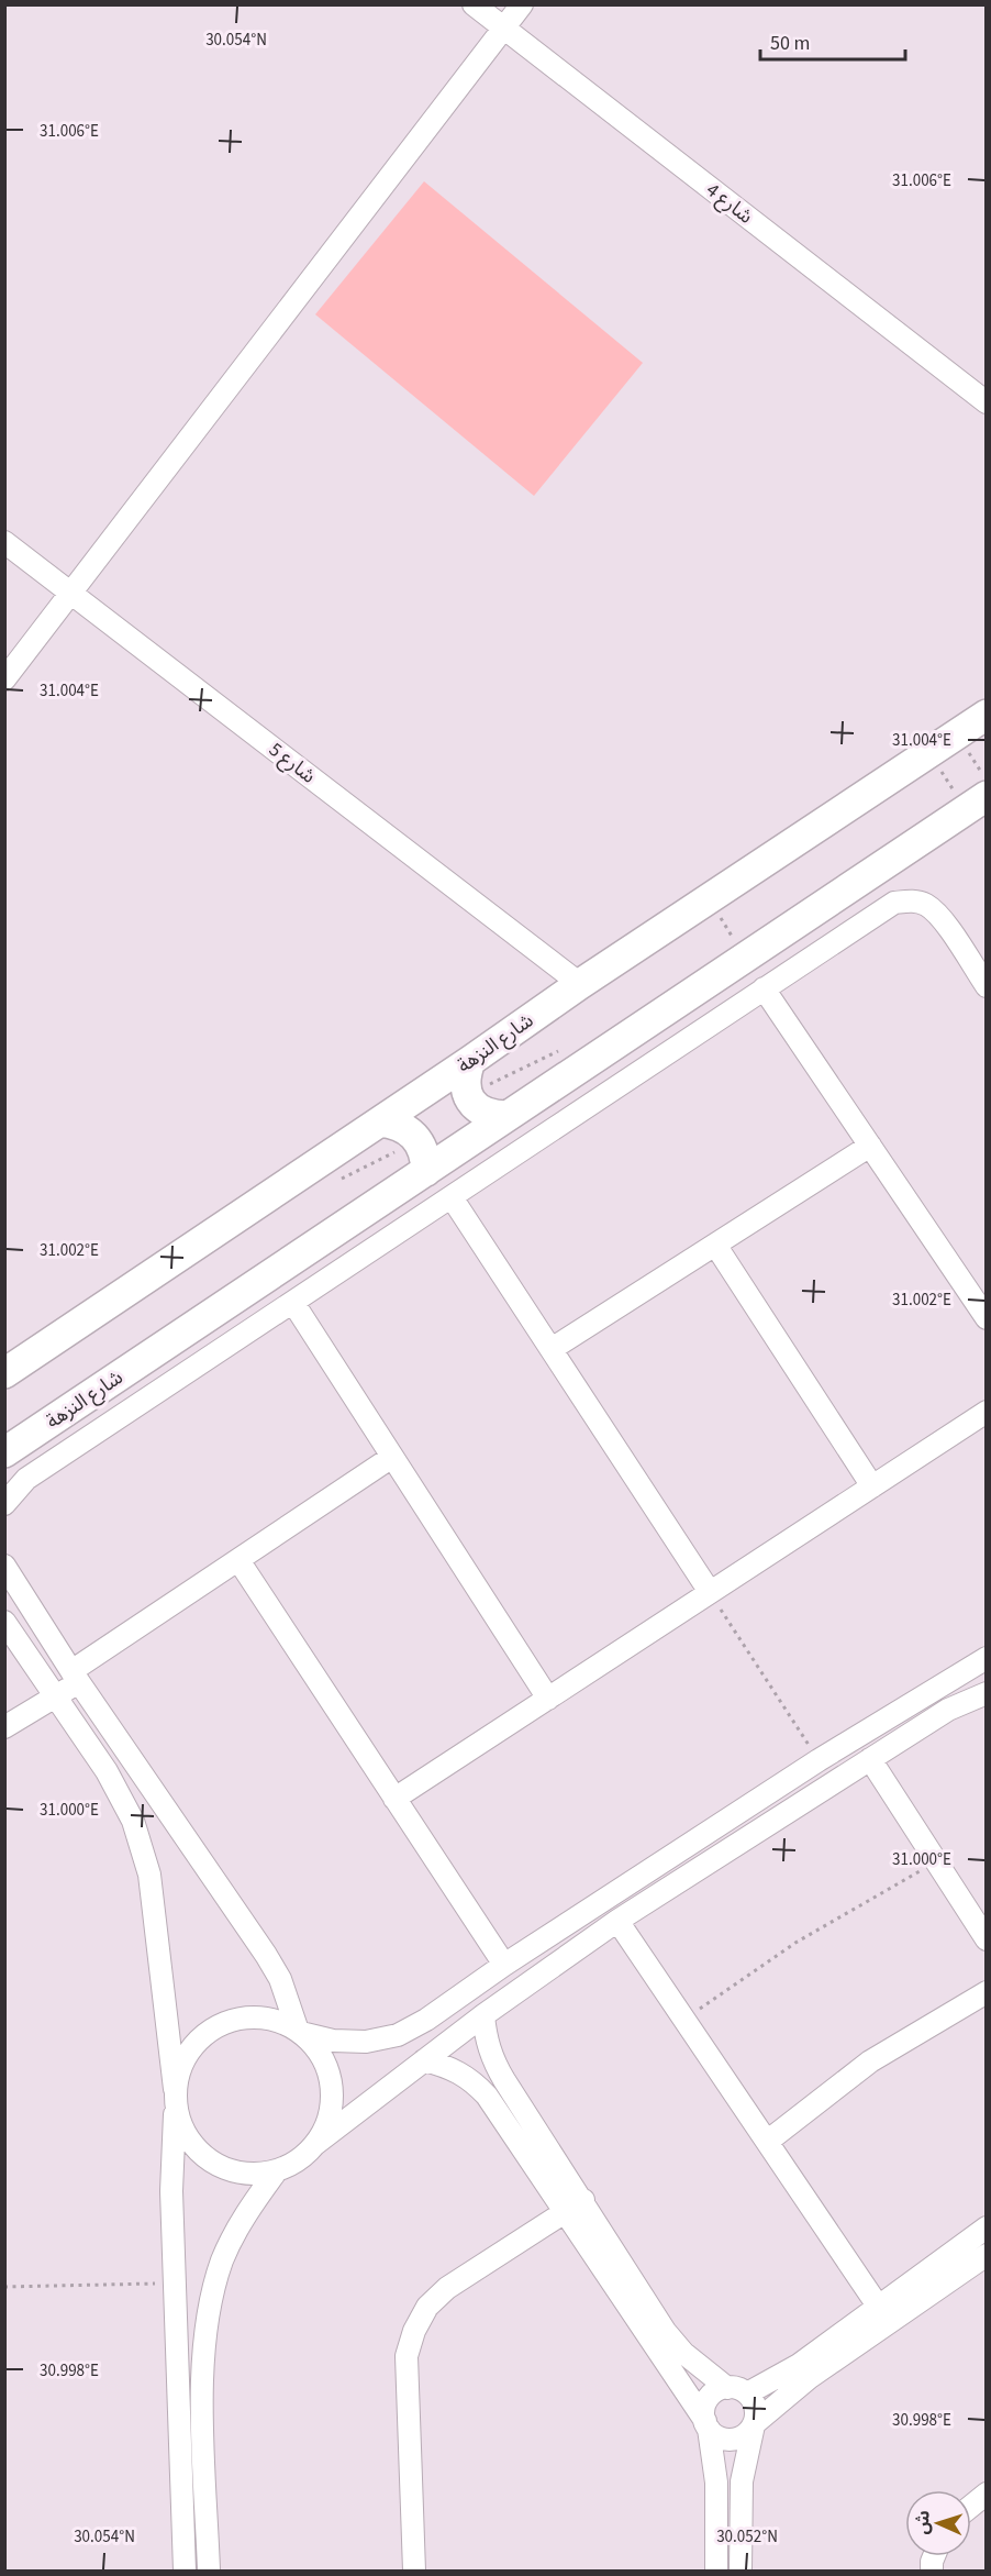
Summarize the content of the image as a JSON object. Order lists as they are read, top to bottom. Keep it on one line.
{"streets":{"main road":["شارع النزهة"],"street":["شارع 4","شارع 5"]},"crossings":[["شارع 5","شارع النزهة"]],"scale_bar":"50 m","north":"left","coordinates":["30.054°N","31.006°E","31.004°E","31.002°E","31.000°E","30.998°E","30.052°N"]}
